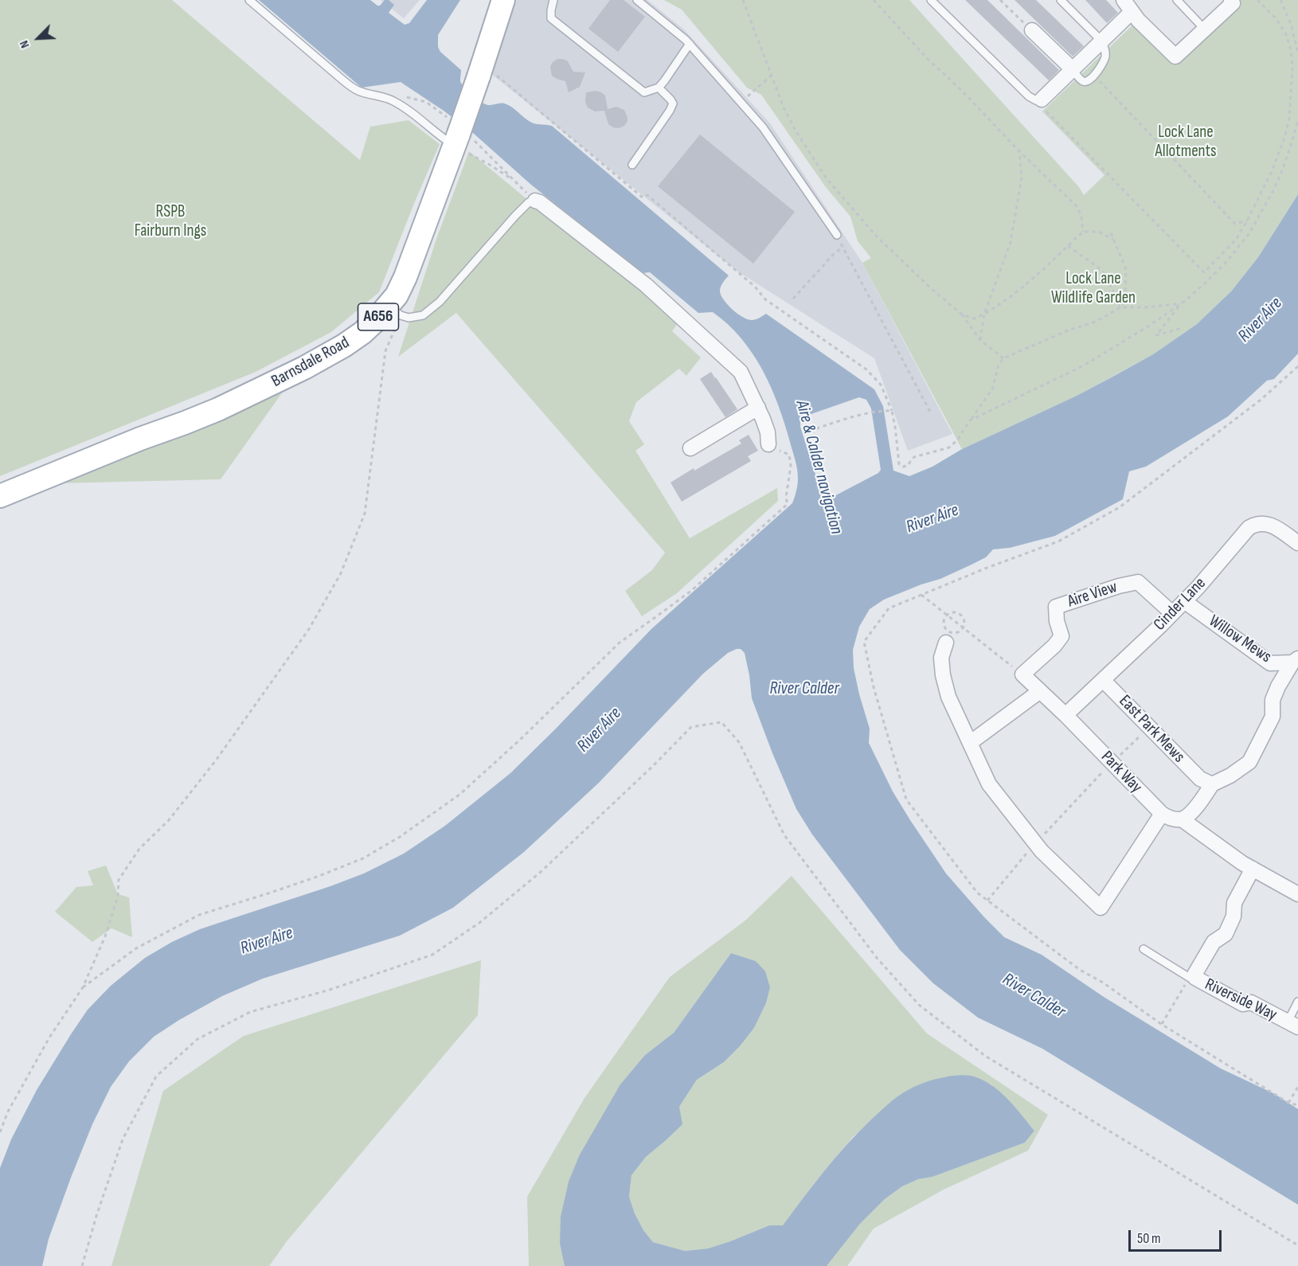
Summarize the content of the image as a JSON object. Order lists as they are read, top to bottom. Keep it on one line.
{"streets":{"main road":["A656","Barnsdale Road"],"street":["Aire View","Cinder Lane","Willow Mews","East Park Mews","Park Way","Riverside Way"]},"crossings":[["Aire View","Cinder Lane"],["Aire View","Park Way"],["Cinder Lane","Willow Mews"],["Cinder Lane","East Park Mews"],["Cinder Lane","Park Way"],["Park Way","Riverside Way"]],"water":["River Aire","Aire & Calder navigation","River Calder"],"parks":["Lock Lane Allotments","RSPB Fairburn Ings","Lock Lane Wildlife Garden"],"scale_bar":"50 m","north":"bottom left"}
